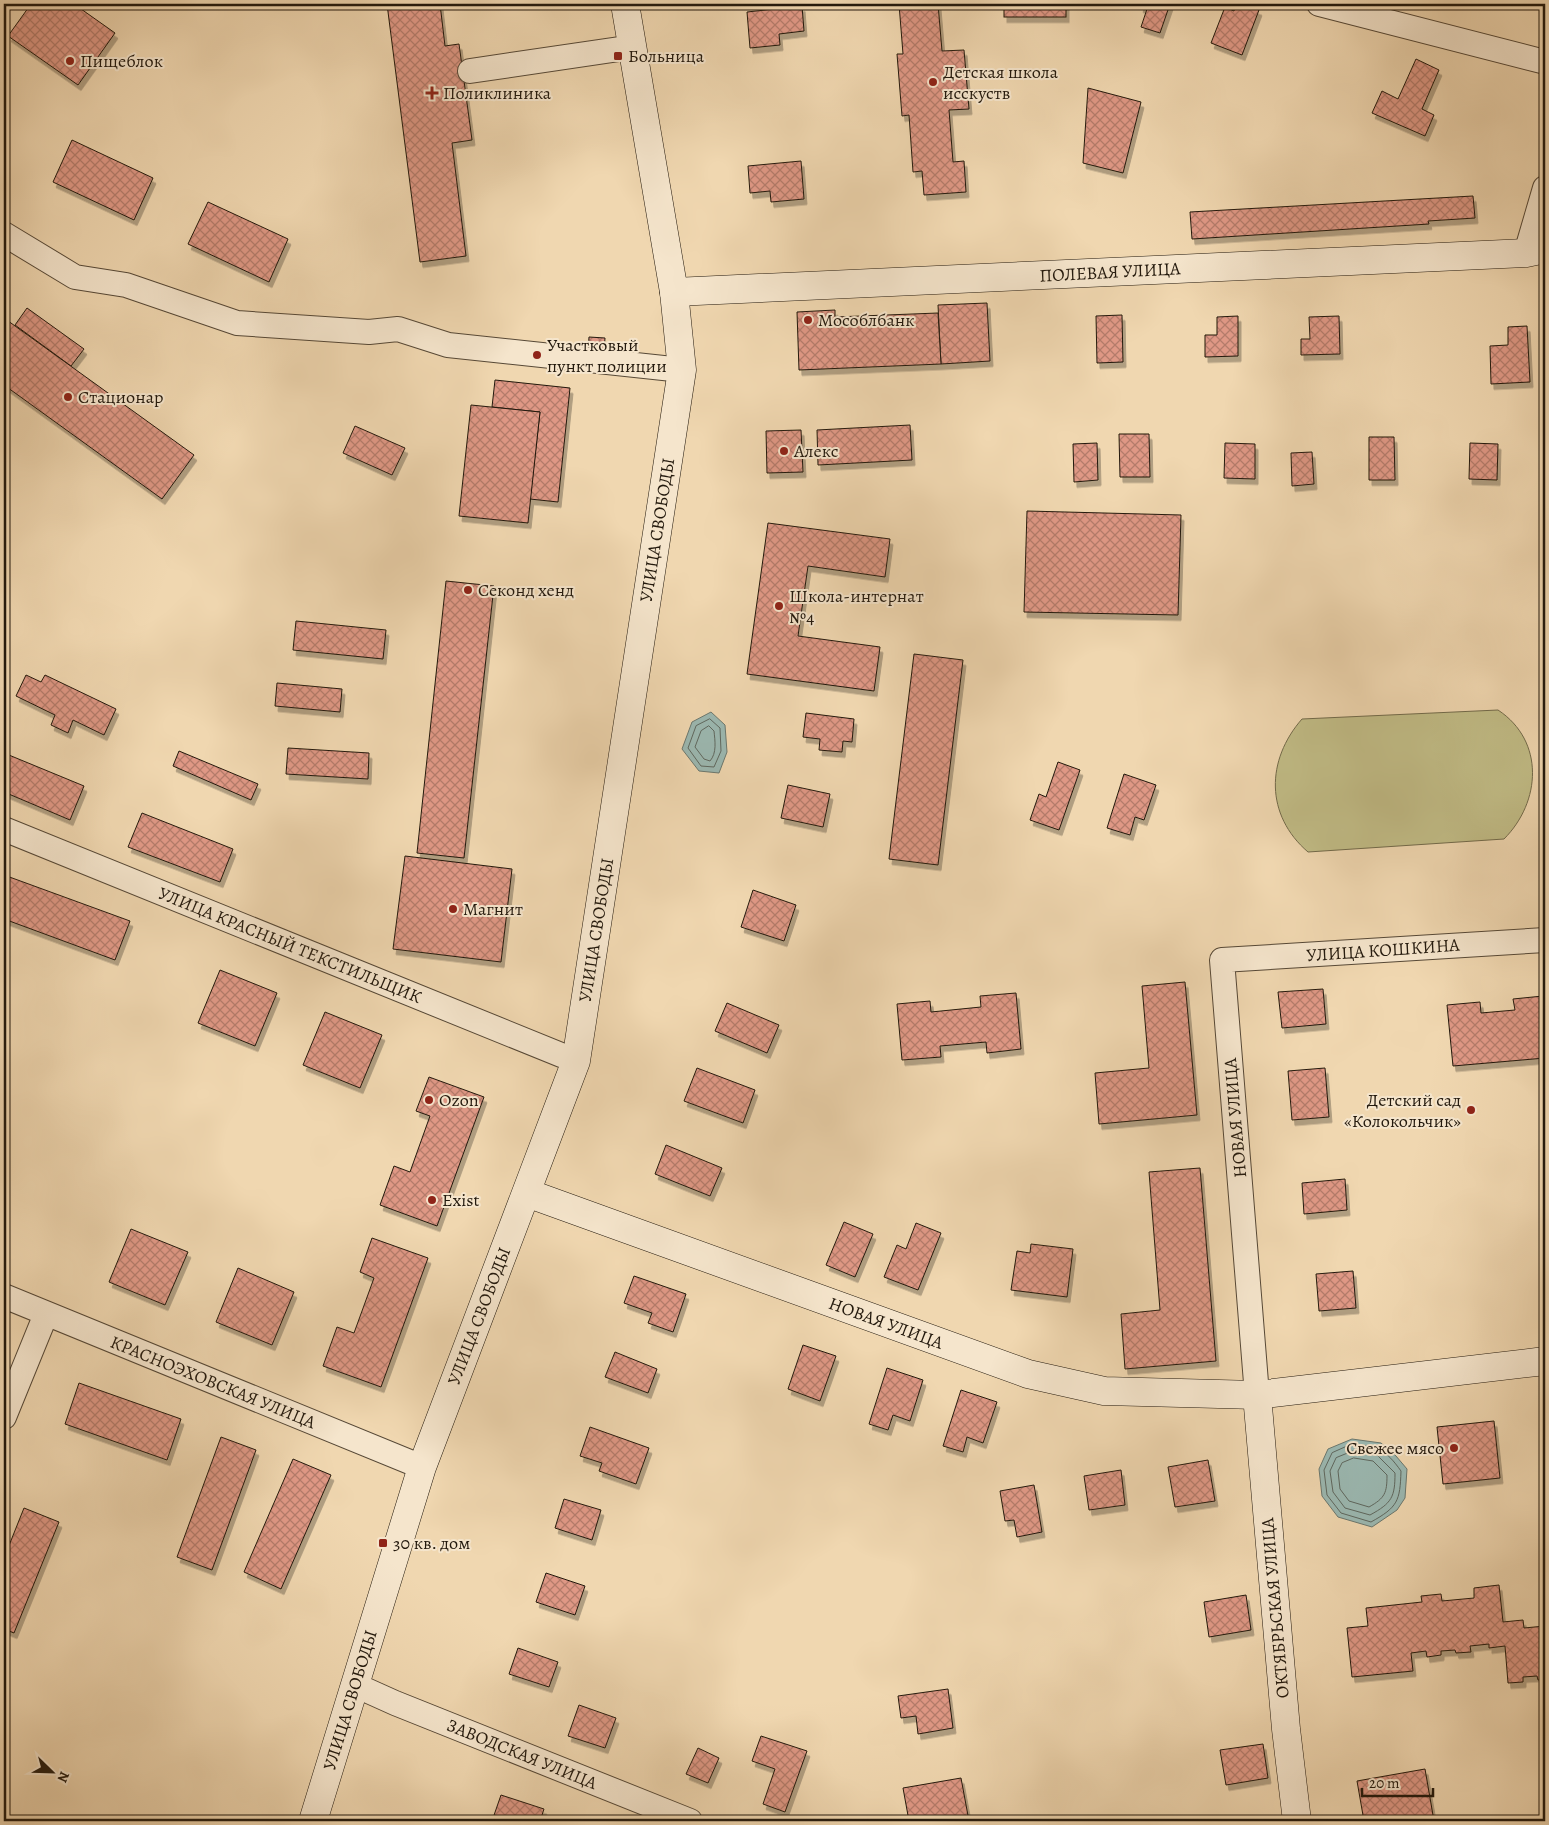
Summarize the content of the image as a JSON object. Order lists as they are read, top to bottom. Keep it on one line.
{"streets":{"street":["ПОЛЕВАЯ УЛИЦА","УЛИЦА СВОБОДЫ","УЛИЦА КРАСНЫЙ ТЕКСТИЛЬЩИК","УЛИЦА КОШКИНА","НОВАЯ УЛИЦА","КРАСНОЭХОВСКАЯ УЛИЦА","ОКТЯБРЬСКАЯ УЛИЦА","ЗАВОДСКАЯ УЛИЦА"]},"crossings":[["ПОЛЕВАЯ УЛИЦА","УЛИЦА СВОБОДЫ"],["УЛИЦА СВОБОДЫ","УЛИЦА КРАСНЫЙ ТЕКСТИЛЬЩИК"],["УЛИЦА СВОБОДЫ","НОВАЯ УЛИЦА"],["УЛИЦА СВОБОДЫ","КРАСНОЭХОВСКАЯ УЛИЦА"],["УЛИЦА СВОБОДЫ","ЗАВОДСКАЯ УЛИЦА"],["УЛИЦА КОШКИНА","НОВАЯ УЛИЦА"],["НОВАЯ УЛИЦА","ОКТЯБРЬСКАЯ УЛИЦА"]],"places":{"transit":["Больница","30 кв. дом"],"other":["Пищеблок","Детская школа исскуств","Мособлбанк","Участковый пункт полиции","Стационар","Алекс","Секонд хенд","Школа-интернат №4","Магнит","Ozon","Детский сад «Колокольчик»","Exist","Свежее мясо"],"health":["Поликлиника"]},"scale_bar":"20 m","north":"bottom right"}
